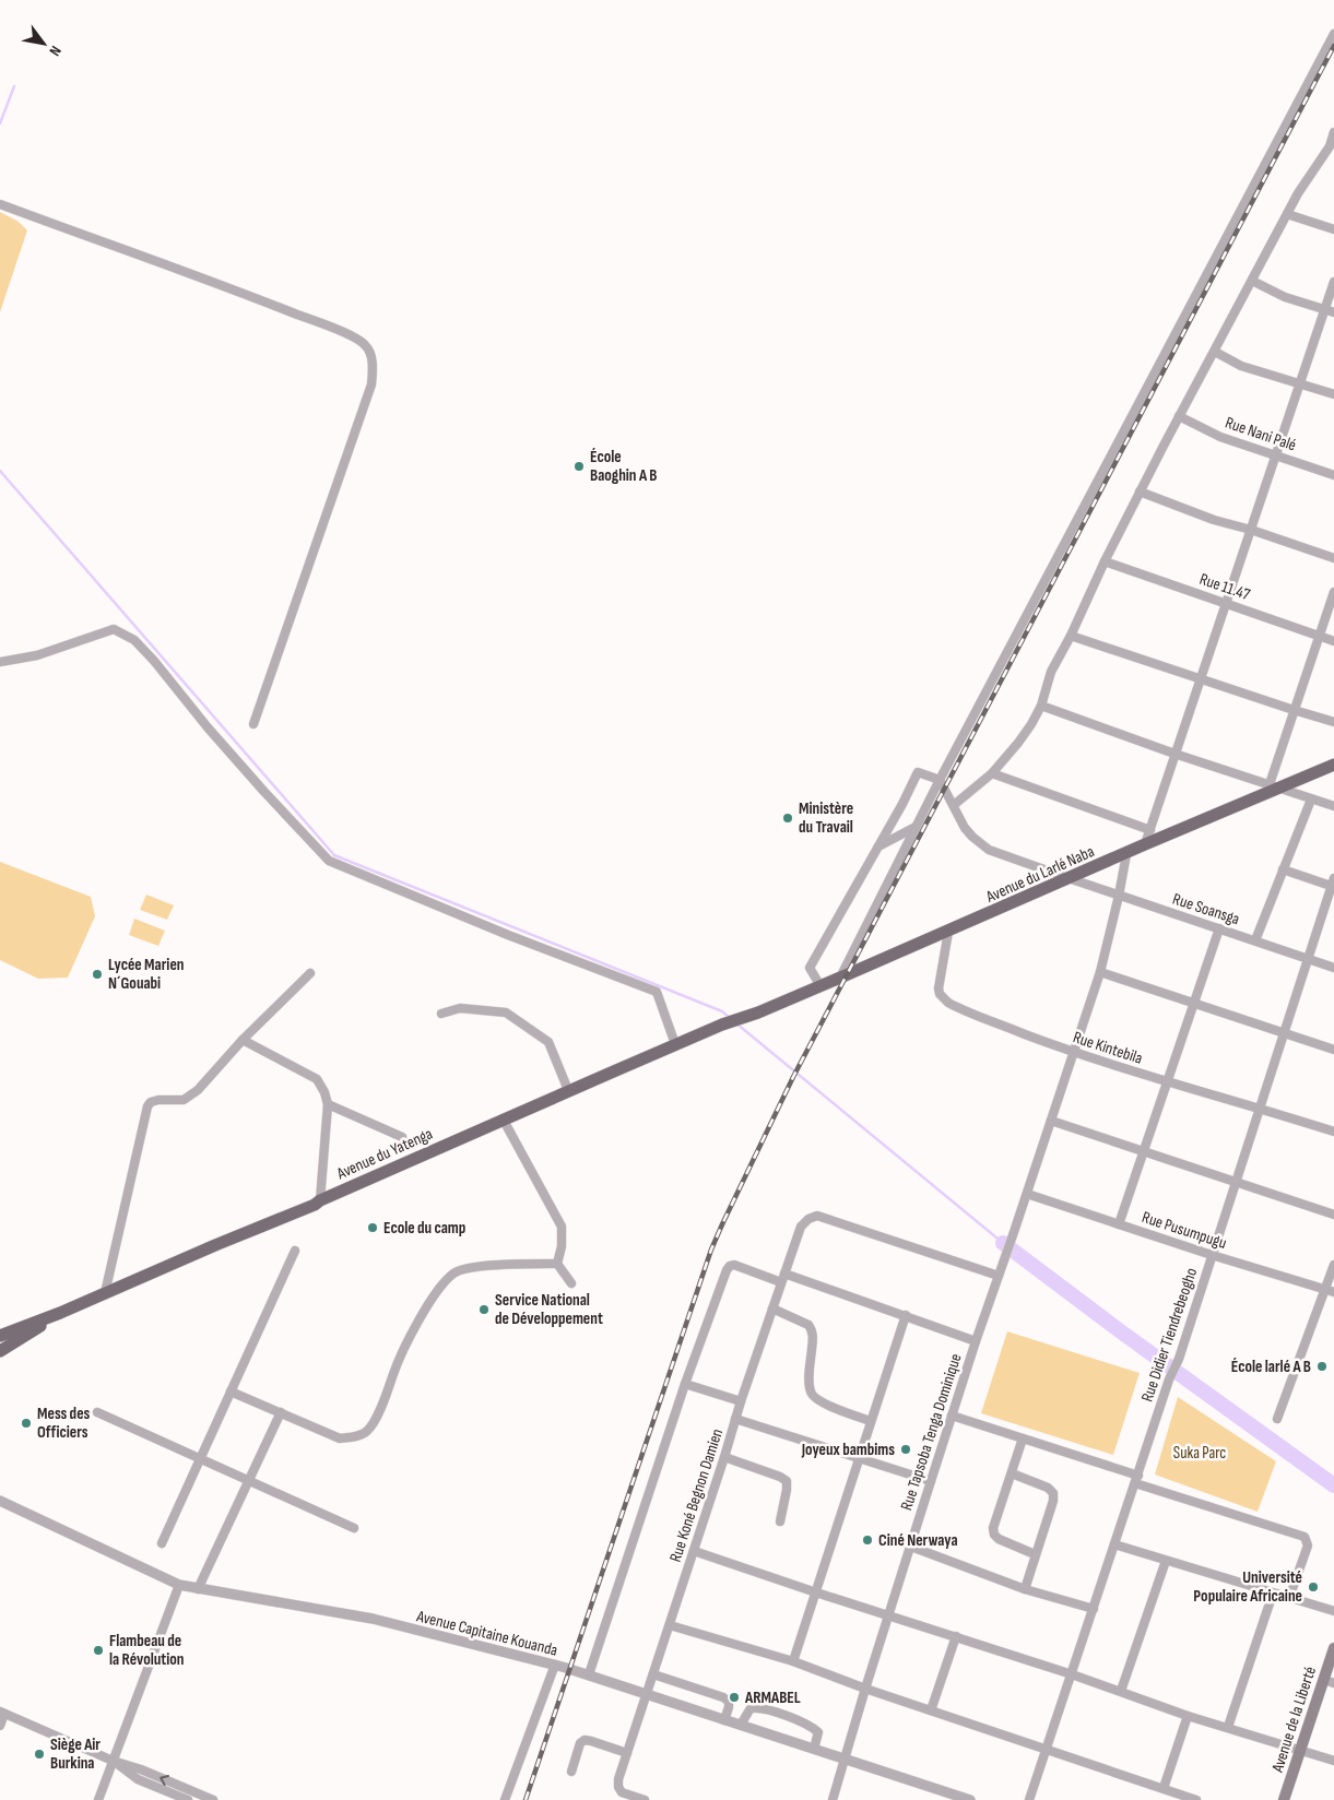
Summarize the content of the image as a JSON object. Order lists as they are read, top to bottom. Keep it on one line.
{"streets":{"main road":["Avenue du Larlé Naba","Avenue du Yatenga","Avenue de la Liberté"],"street":["Rue Nani Palé","Rue 11.47","Rue Soansga","Rue Kintebila","Rue Pusumpugu","Rue Didier Tiendrebeogho","Rue Tapsoba Tenga Dominique","Rue Koné Begnon Damien","Avenue Capitaine Kouanda"]},"crossings":[["Avenue du Larlé Naba","Rue Soansga"],["Avenue du Larlé Naba","Rue Kintebila"],["Avenue du Larlé Naba","Avenue du Yatenga"],["Avenue du Larlé Naba","Rue Tapsoba Tenga Dominique"],["Rue Soansga","Rue Didier Tiendrebeogho"],["Rue Soansga","Rue Tapsoba Tenga Dominique"],["Rue Kintebila","Rue Didier Tiendrebeogho"],["Rue Kintebila","Rue Tapsoba Tenga Dominique"],["Rue Pusumpugu","Rue Didier Tiendrebeogho"],["Rue Pusumpugu","Rue Tapsoba Tenga Dominique"],["Rue Tapsoba Tenga Dominique","Rue Koné Begnon Damien"],["Rue Tapsoba Tenga Dominique","Avenue Capitaine Kouanda"],["Rue Koné Begnon Damien","Avenue Capitaine Kouanda"]],"parks":["Suka Parc"],"places":["École Baoghin A B","Ministère du Travail","Lycée Marien N´Gouabi","Ecole du camp","Service National de Développement","École larlé A B","Mess des Officiers","Joyeux bambims","Ciné Nerwaya","Université Populaire Africaine","Flambeau de la Révolution","ARMABEL","Siège Air Burkina"],"north":"bottom right"}
